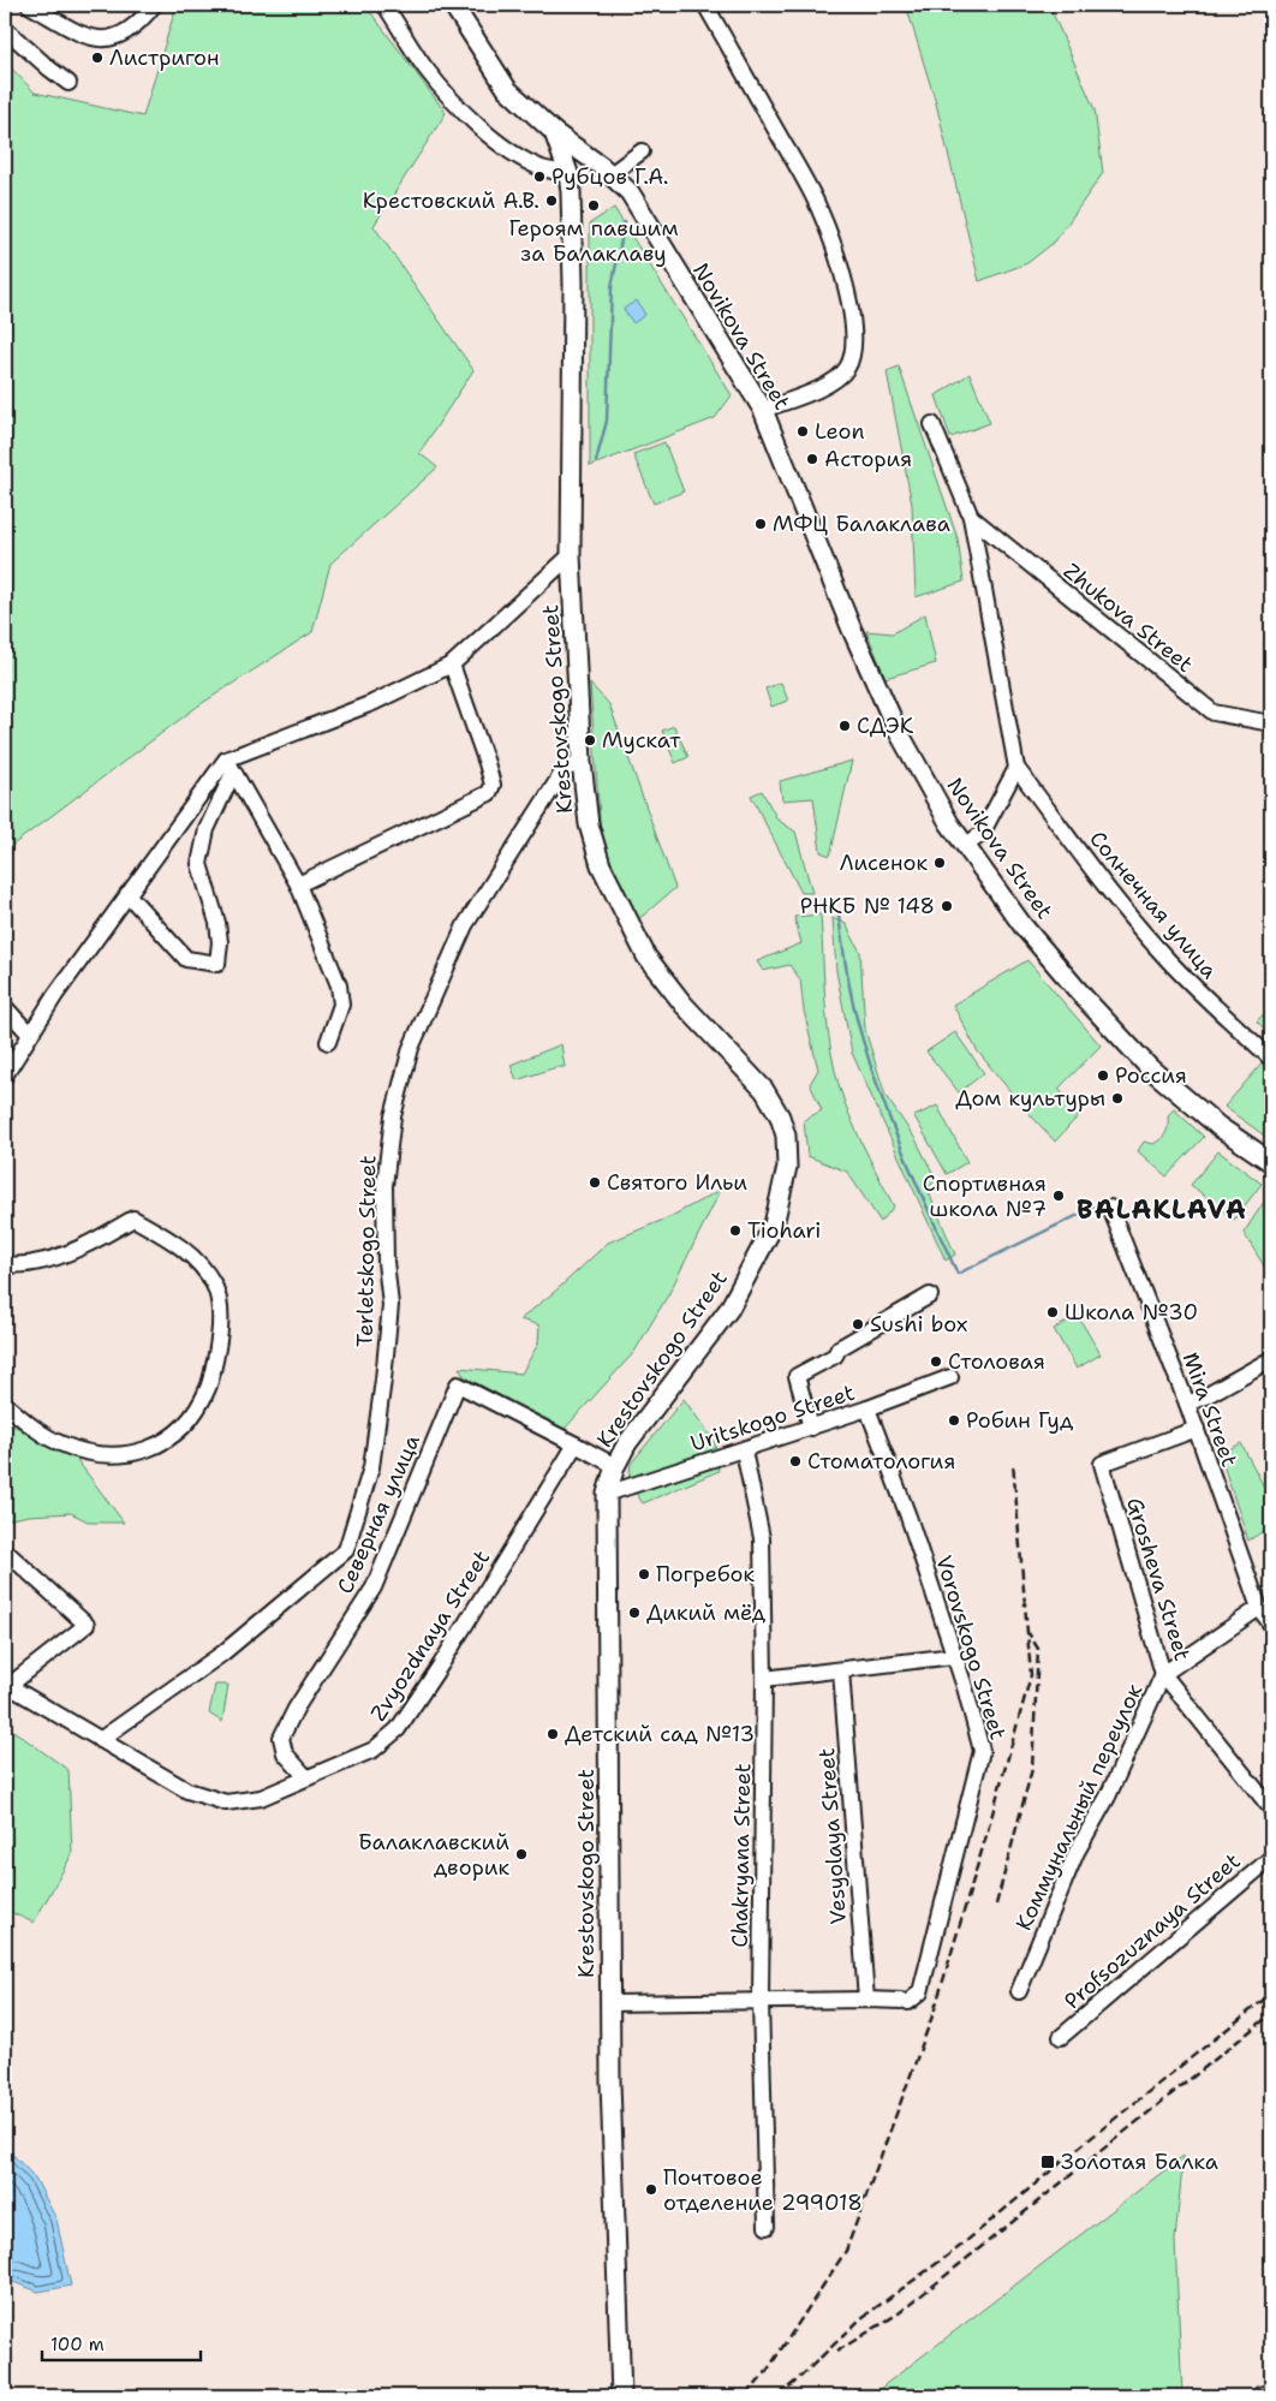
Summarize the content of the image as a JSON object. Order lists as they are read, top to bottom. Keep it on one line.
{"streets":{"main road":["Novikova Street","Krestovskogo Street"],"street":["Zhukova Street","Солнечная улица","Terletskogo Street","Mira Street","Uritskogo Street","Северная улица","Grosheva Street","Zvyozdnaya Street","Vorovskogo Street","Коммунальный переулок","Vesyolaya Street","Chakryana Street","Profsozuznaya Street"]},"crossings":[["Novikova Street","Krestovskogo Street"],["Krestovskogo Street","Terletskogo Street"],["Krestovskogo Street","Uritskogo Street"],["Terletskogo Street","Zvyozdnaya Street"],["Mira Street","Grosheva Street"],["Uritskogo Street","Vorovskogo Street"],["Uritskogo Street","Chakryana Street"],["Северная улица","Zvyozdnaya Street"],["Grosheva Street","Коммунальный переулок"],["Vorovskogo Street","Vesyolaya Street"]],"districts":["BALAKLAVA"],"places":{"other":["Листригон","Рубцов Г.А.","Крестовский А.В.","Героям павшим за Балаклаву","Leon","Астория","МФЦ Балаклава","СДЭК","Мускат","Лисенок","РНКБ № 148","Россия","Дом культуры","Святого Ильи","Спортивная школа №7","Tiohari","Школа №30","Sushi box","Столовая","Робин Гуд","Стоматология","Погребок","Дикий мёд","Детский сад №13","Балаклавский дворик","Почтовое отделение 299018"],"transit":["Золотая Балка"]},"scale_bar":"100 m"}
